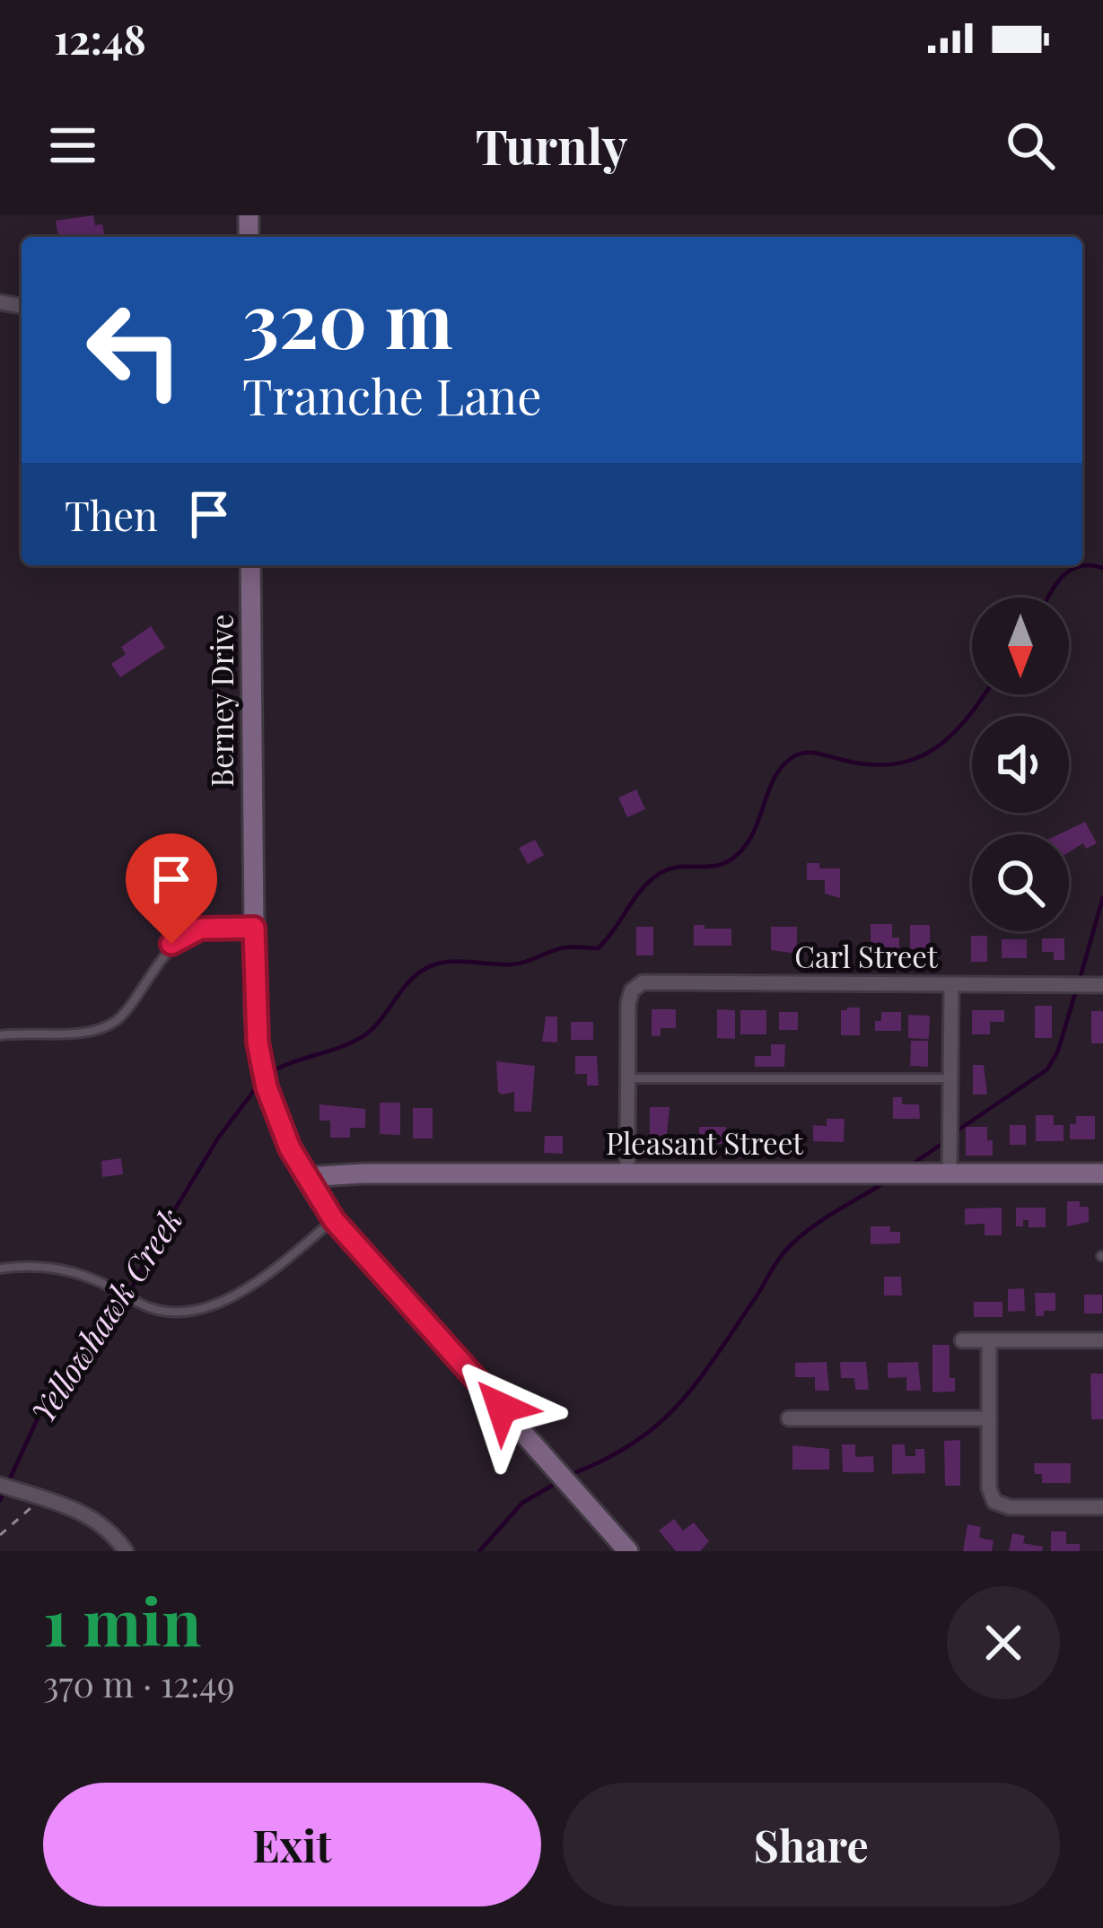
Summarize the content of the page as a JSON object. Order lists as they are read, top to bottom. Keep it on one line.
{"streets":{"street":["Berney Drive","Carl Street","Pleasant Street"]},"crossings":[["Berney Drive","Pleasant Street"]],"water":["Yellowhawk Creek"],"north":"bottom","page":{"status":"12:48","header":"Turnly","turn":["320 m","Tranche Lane"],"then":"Then","heading":["1 min","370 m · 12:49"],"buttons":["Exit","Share"]}}
